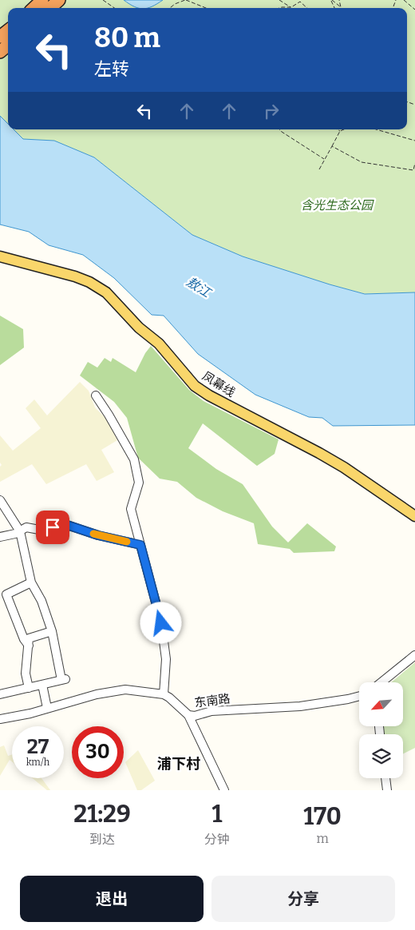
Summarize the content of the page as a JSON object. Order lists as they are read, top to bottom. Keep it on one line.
{"streets":{"main road":["凤幕线"],"street":["东南路"]},"districts":["浦下村"],"water":["敖江"],"parks":["含光生态公园"],"north":"bottom left","page":{"turn":["80 m","左转"],"speed":"27 km/h","limit":"30","eta":["21:29","到达","1","分钟","170","m"],"buttons":["退出","分享"]}}
